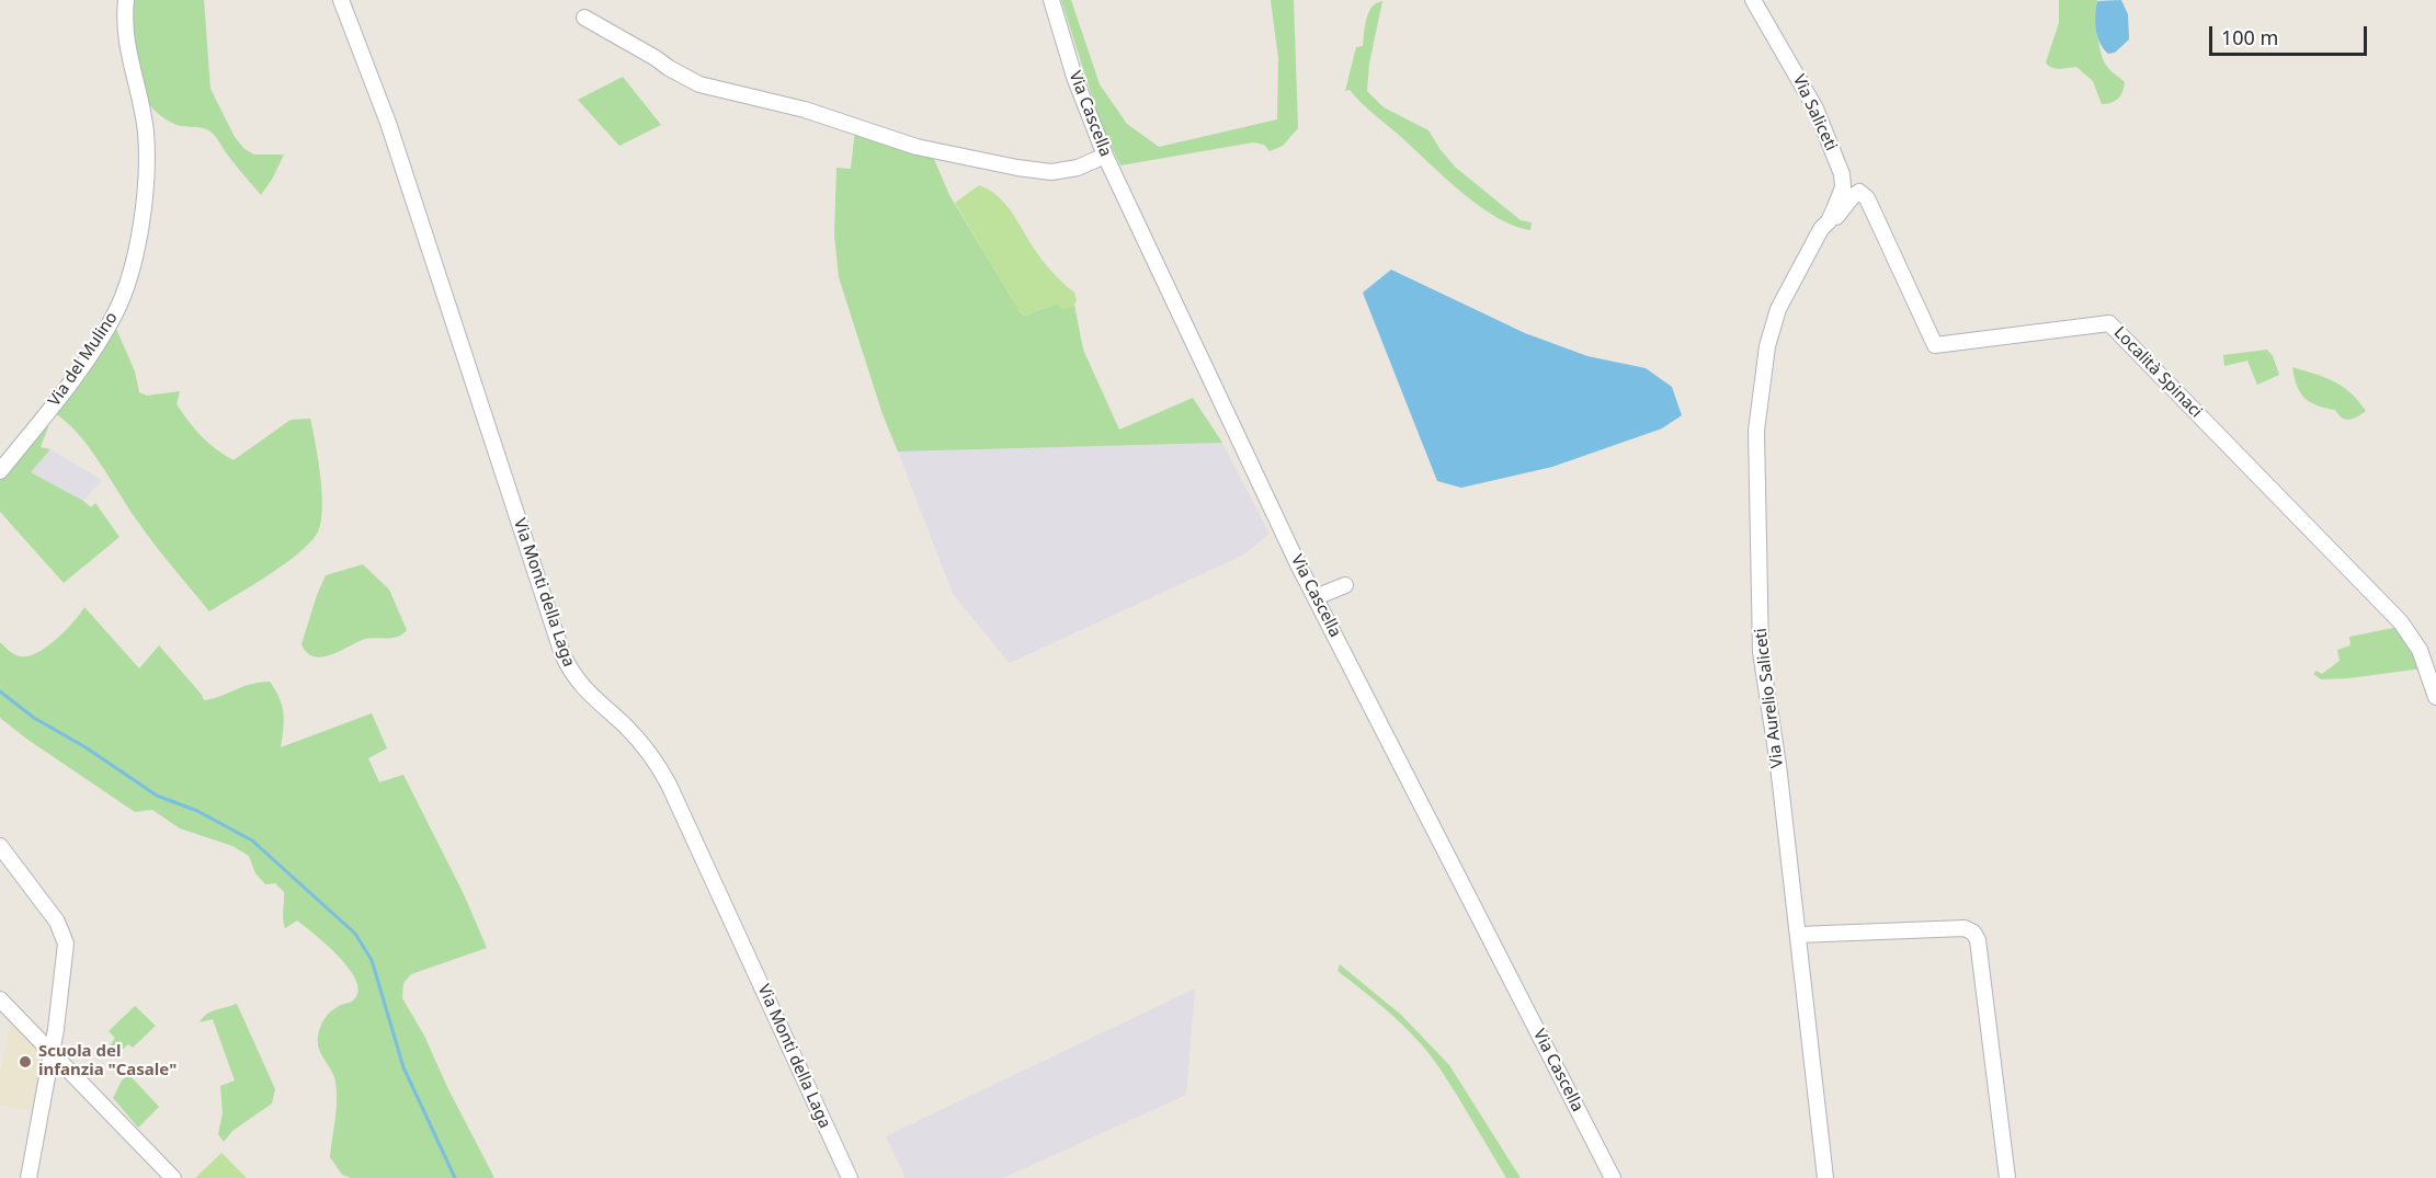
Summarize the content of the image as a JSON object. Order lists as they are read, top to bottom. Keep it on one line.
{"streets":{"street":["Via Saliceti","Via Cascella","Via del Mulino","Località Spinaci","Via Monti della Laga","Via Aurelio Saliceti"]},"crossings":[["Via Saliceti","Località Spinaci"],["Via Saliceti","Via Aurelio Saliceti"],["Località Spinaci","Via Aurelio Saliceti"]],"places":["Scuola del infanzia \"Casale\""],"scale_bar":"100 m"}
